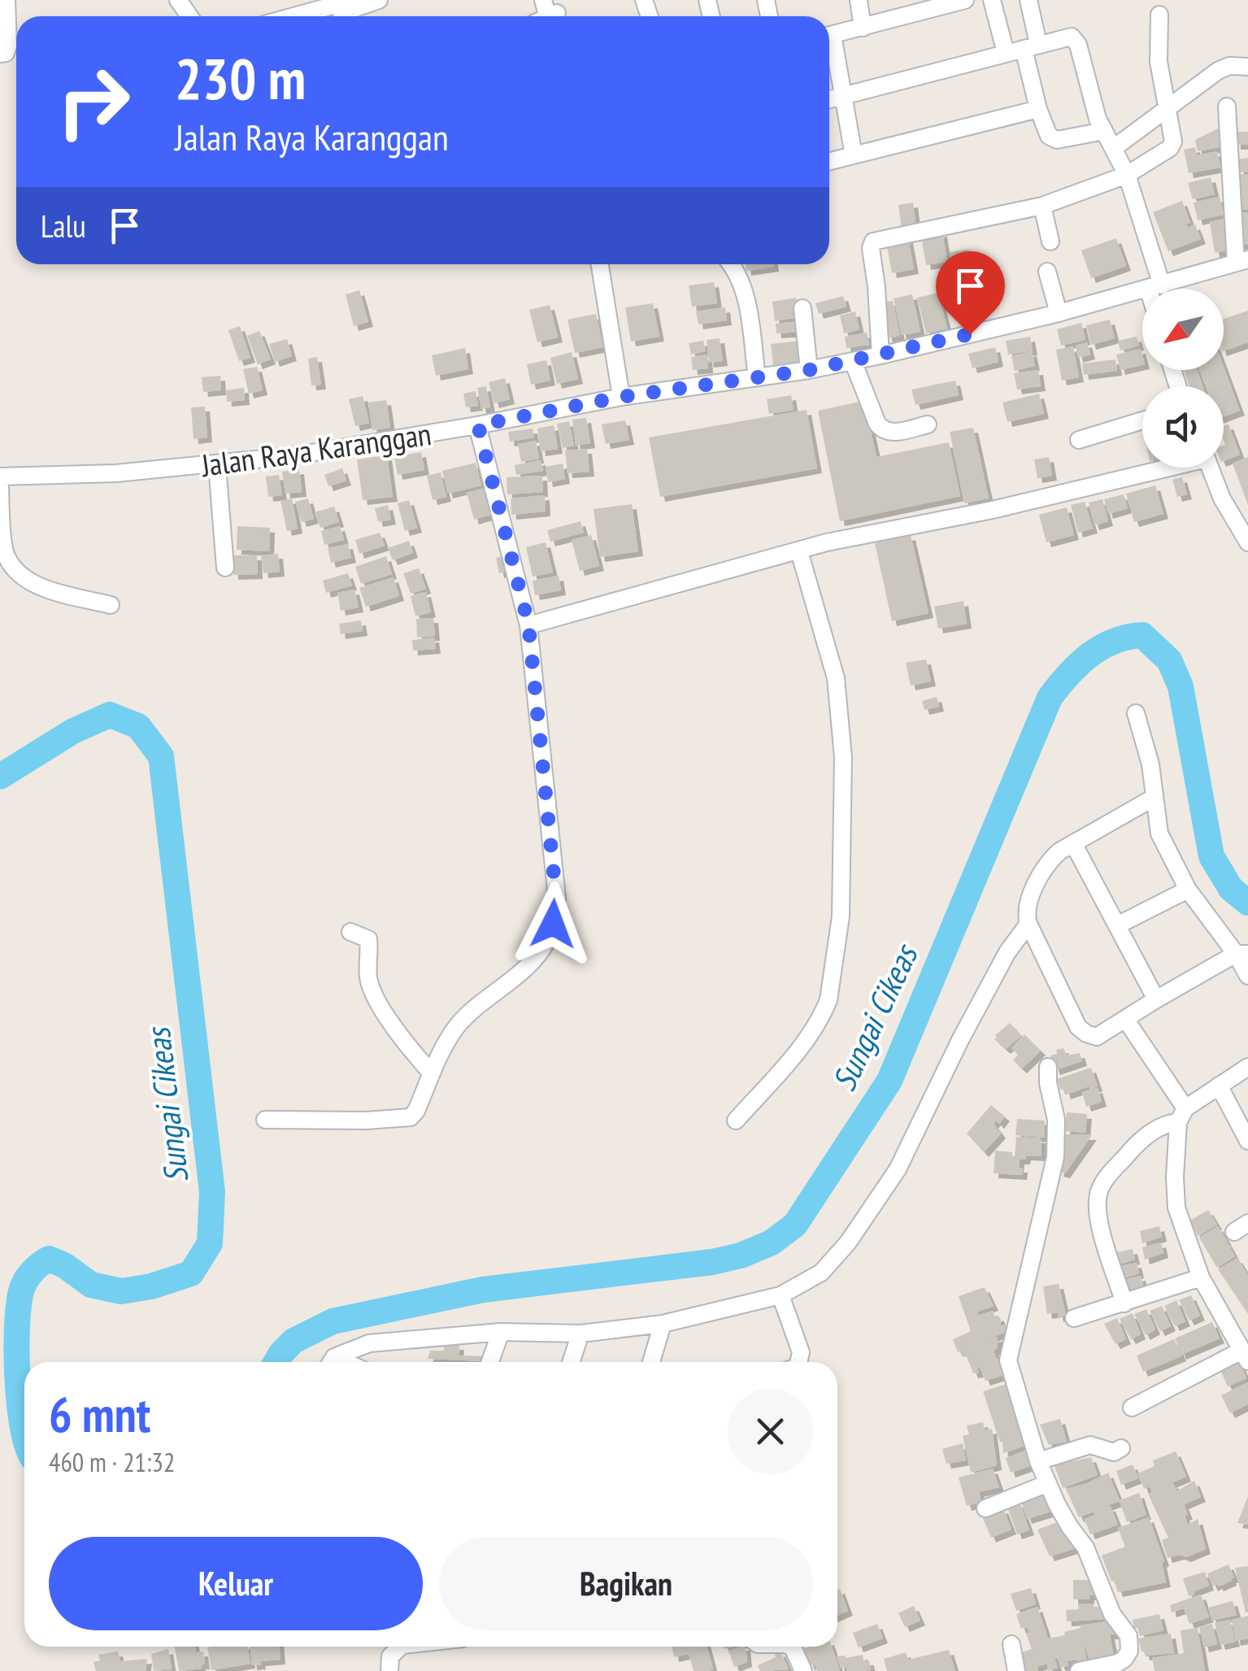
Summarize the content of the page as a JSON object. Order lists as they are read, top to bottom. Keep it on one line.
{"streets":{"street":["Jalan Raya Karanggan"]},"water":["Sungai Cikeas"],"north":"bottom left","page":{"turn":["230 m","Jalan Raya Karanggan"],"then":"Lalu","heading":["6 mnt","460 m · 21:32"],"buttons":["Keluar","Bagikan"]}}
